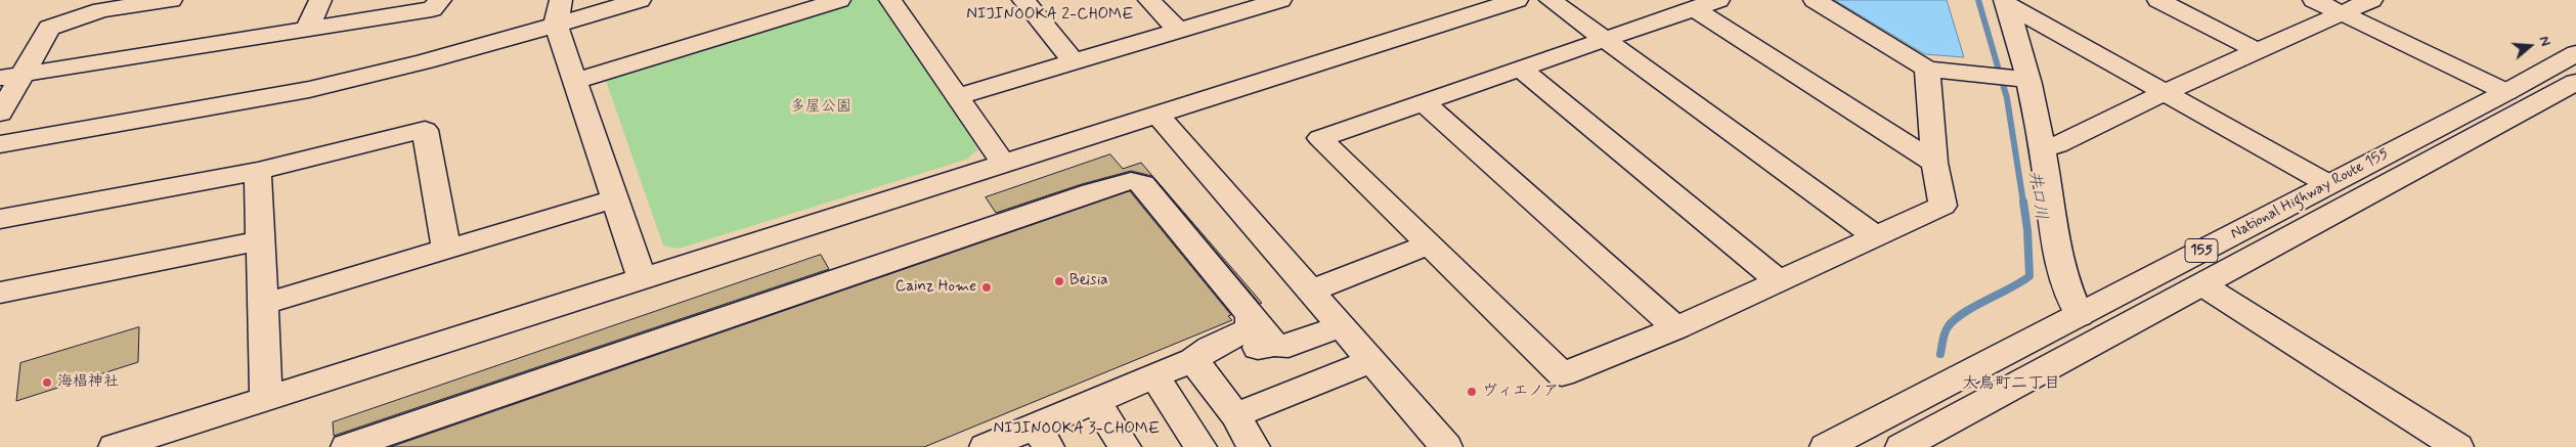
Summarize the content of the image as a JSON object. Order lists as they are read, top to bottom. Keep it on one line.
{"streets":{"main road":["National Highway Route 155","155"]},"districts":["NIJINOOKA 2-CHOME","大鳥町二丁目","NIJINOOKA 3-CHOME"],"water":["井口川"],"parks":["多屋公園"],"places":["Beisia","Cainz Home","海椙神社","ヴィエノア"],"north":"right"}
